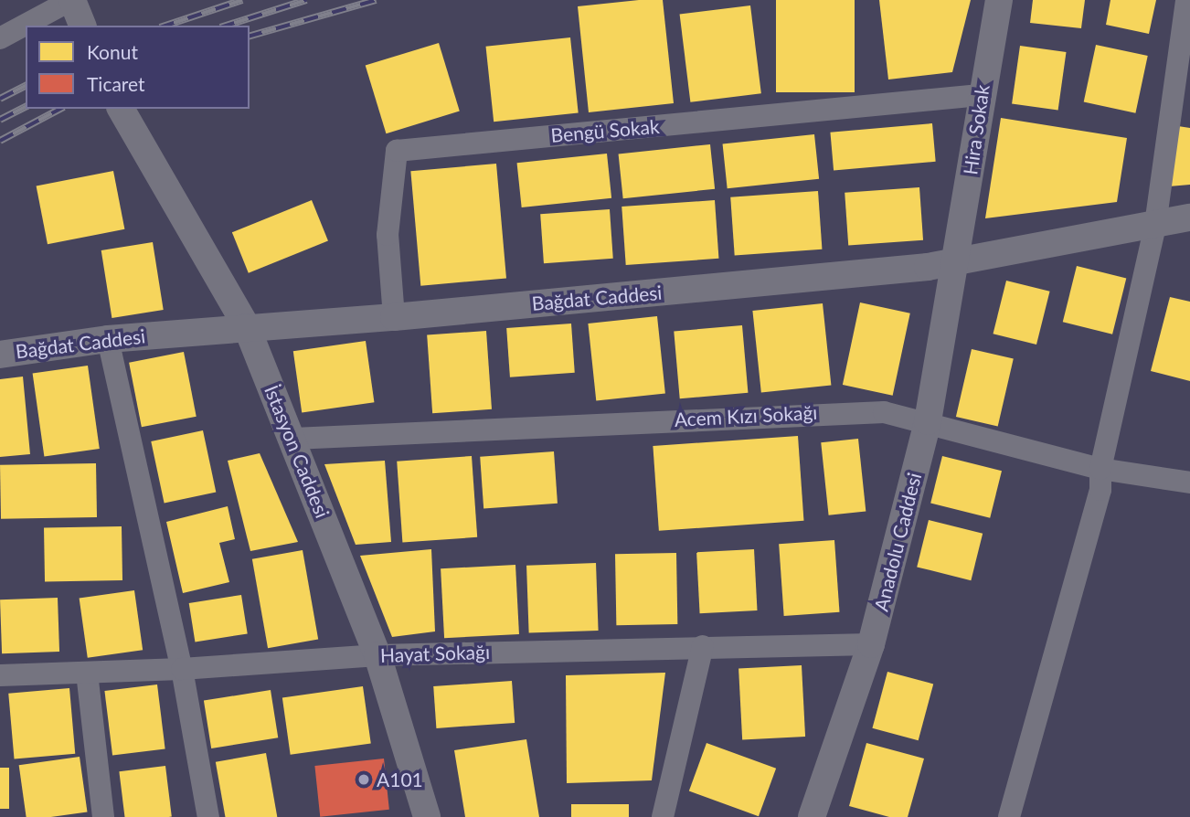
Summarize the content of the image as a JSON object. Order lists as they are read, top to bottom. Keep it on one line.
{"streets":{"street":["Hira Sokak","Bengü Sokak","Bağdat Caddesi","Acem Kızı Sokağı","İstasyon Caddesi","Anadolu Caddesi","Hayat Sokağı"]},"crossings":[["Hira Sokak","Bengü Sokak"],["Hira Sokak","Bağdat Caddesi"],["Hira Sokak","Anadolu Caddesi"],["Bengü Sokak","Bağdat Caddesi"],["Bağdat Caddesi","İstasyon Caddesi"],["Bağdat Caddesi","Anadolu Caddesi"],["Acem Kızı Sokağı","İstasyon Caddesi"],["Acem Kızı Sokağı","Anadolu Caddesi"],["İstasyon Caddesi","Hayat Sokağı"],["Anadolu Caddesi","Hayat Sokağı"]],"places":["A101"],"legend":["Konut","Ticaret"]}
